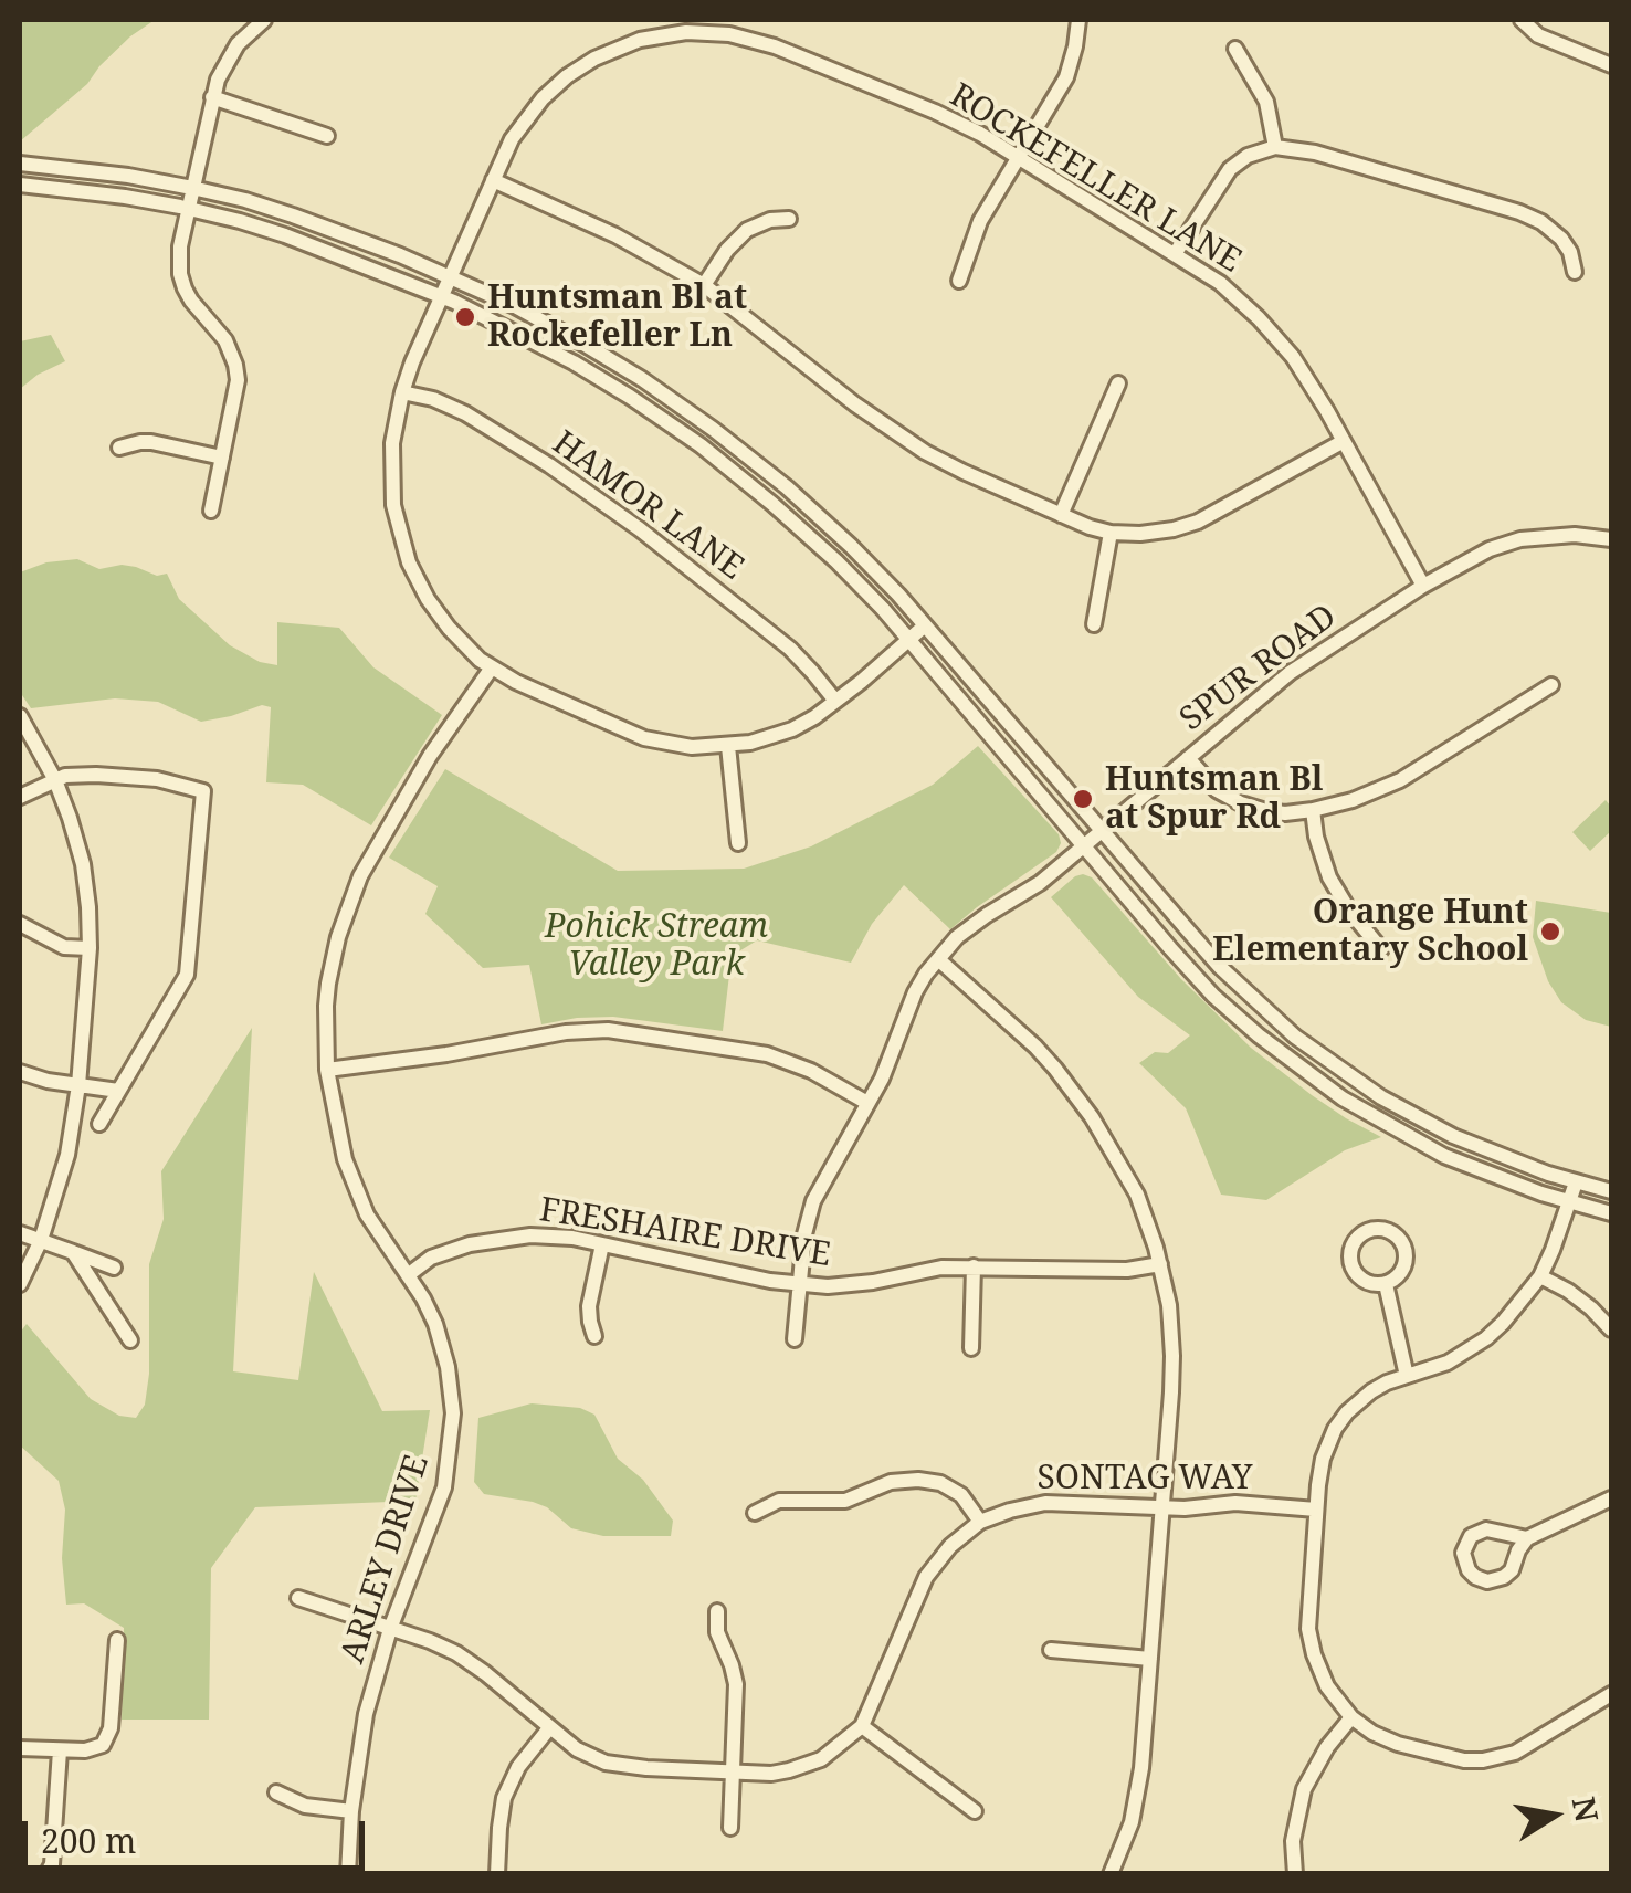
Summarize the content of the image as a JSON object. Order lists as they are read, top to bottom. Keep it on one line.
{"streets":{"street":["ROCKEFELLER LANE","HAMOR LANE","SPUR ROAD","FRESHAIRE DRIVE","SONTAG WAY","ARLEY DRIVE"]},"crossings":[["ROCKEFELLER LANE","HAMOR LANE"],["ROCKEFELLER LANE","SPUR ROAD"],["ROCKEFELLER LANE","ARLEY DRIVE"],["SPUR ROAD","FRESHAIRE DRIVE"],["FRESHAIRE DRIVE","ARLEY DRIVE"],["SONTAG WAY","ARLEY DRIVE"]],"parks":["Pohick Stream Valley Park"],"places":["Huntsman Bl at Rockefeller Ln","Huntsman Bl at Spur Rd","Orange Hunt Elementary School"],"scale_bar":"200 m","north":"right"}
